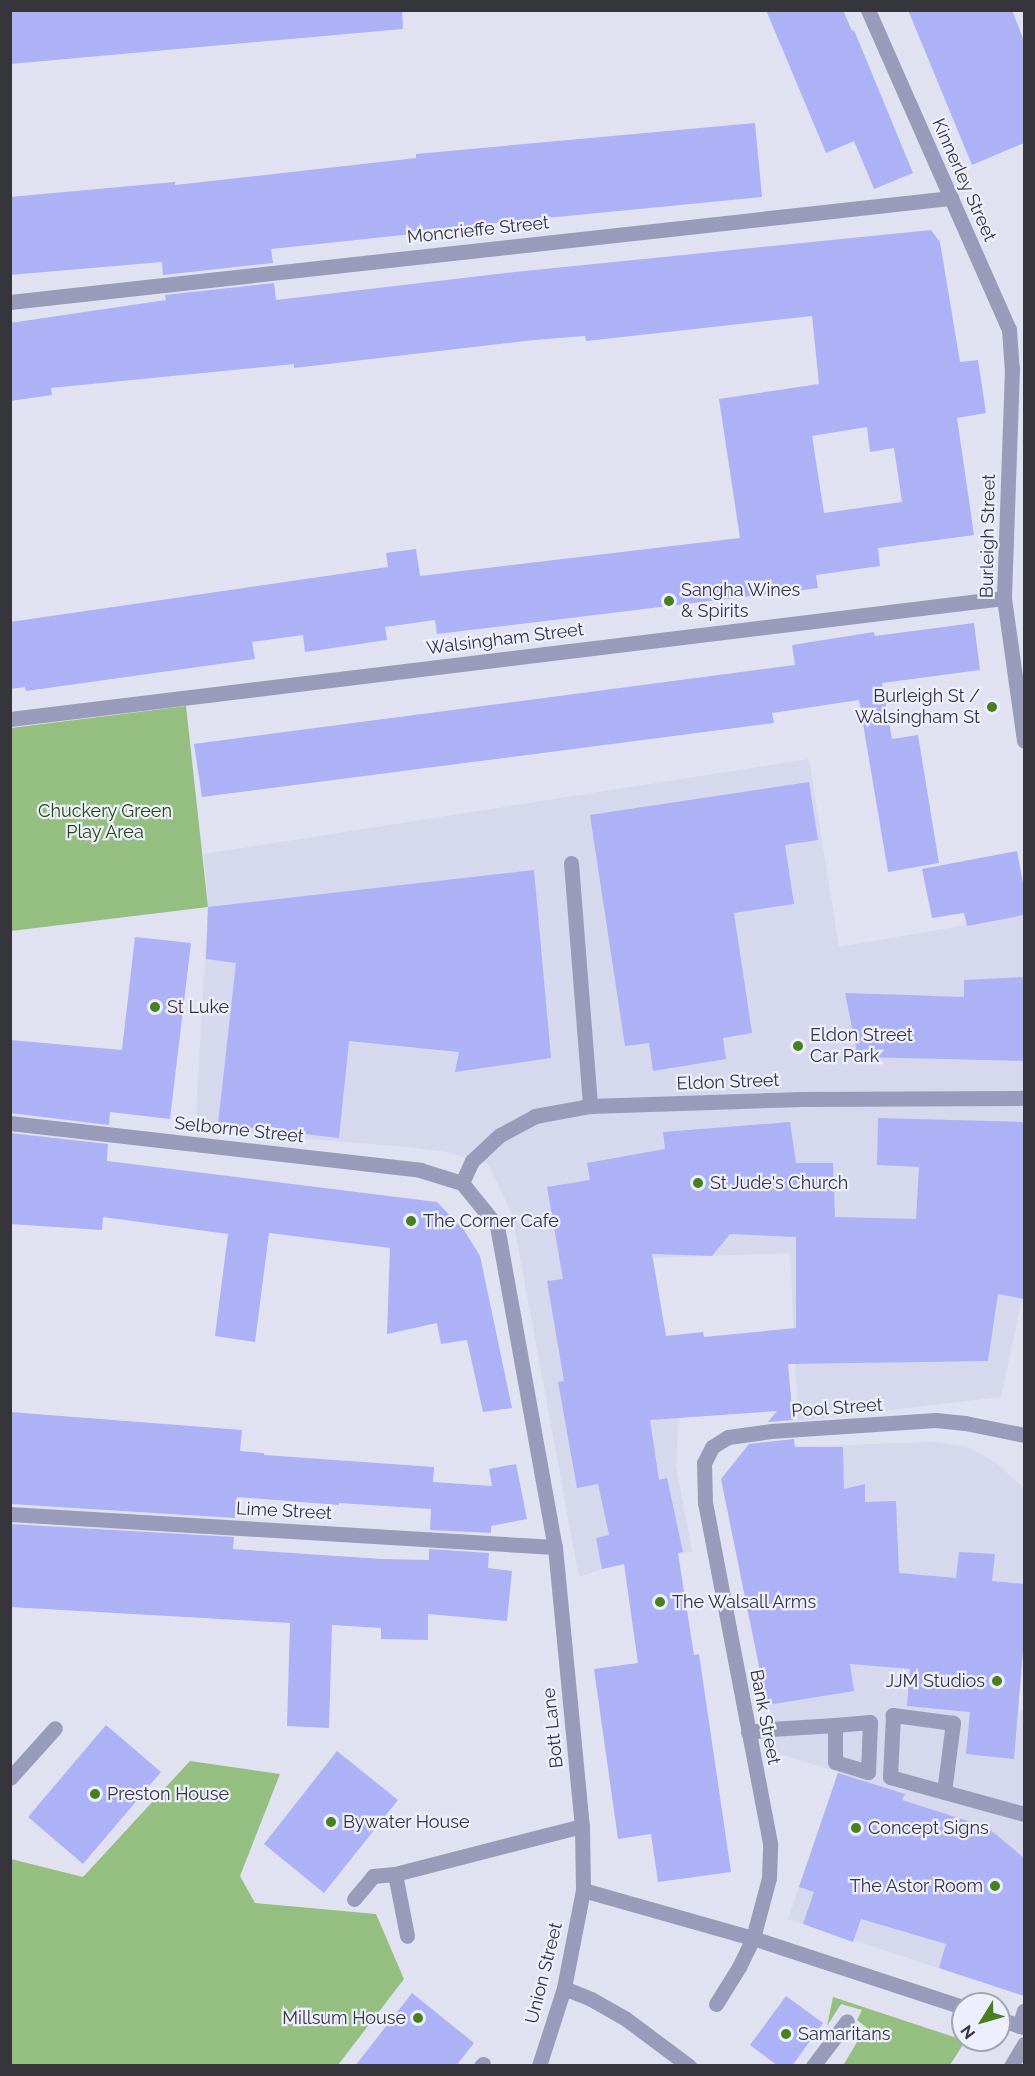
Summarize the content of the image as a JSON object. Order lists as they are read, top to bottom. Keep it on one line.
{"streets":{"street":["Kinnerley Street","Moncrieffe Street","Burleigh Street","Walsingham Street","Eldon Street","Selborne Street","Pool Street","Lime Street","Bank Street","Bott Lane","Union Street"]},"crossings":[["Kinnerley Street","Moncrieffe Street"],["Kinnerley Street","Burleigh Street"],["Burleigh Street","Walsingham Street"],["Eldon Street","Selborne Street"],["Eldon Street","Bott Lane"],["Selborne Street","Bott Lane"],["Pool Street","Bank Street"],["Lime Street","Bott Lane"],["Bott Lane","Union Street"]],"parks":["Chuckery Green Play Area"],"places":["Sangha Wines & Spirits","Burleigh St / Walsingham St","St Luke","Eldon Street Car Park","St Jude's Church","The Corner Cafe","The Walsall Arms","JJM Studios","Preston House","Bywater House","Concept Signs","The Astor Room","Millsum House","Samaritans"],"north":"bottom left"}
